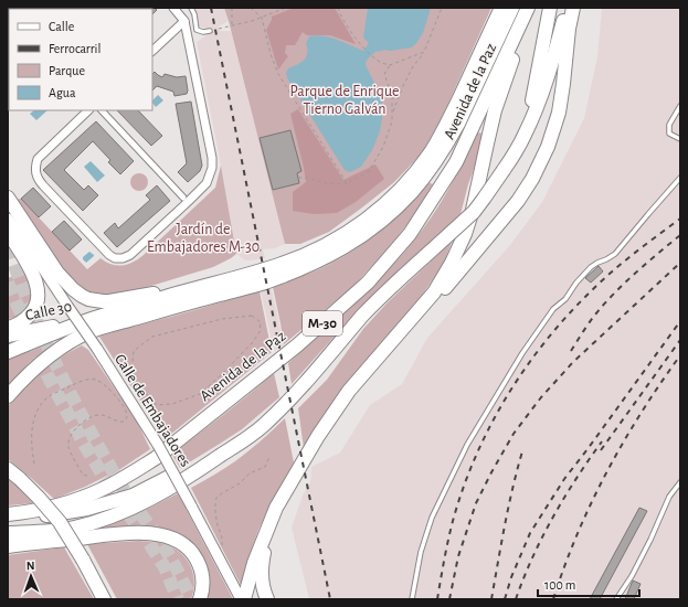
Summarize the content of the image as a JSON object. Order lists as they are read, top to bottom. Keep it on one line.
{"streets":{"highway":["Avenida de la Paz","Calle 30","M-30"],"main road":["Calle de Embajadores"]},"crossings":[["Avenida de la Paz","Calle 30"]],"parks":["Parque de Enrique Tierno Galván","Jardín de Embajadores M-30"],"legend":["Calle","Ferrocarril","Parque","Agua"],"scale_bar":"100 m","north":"top"}
